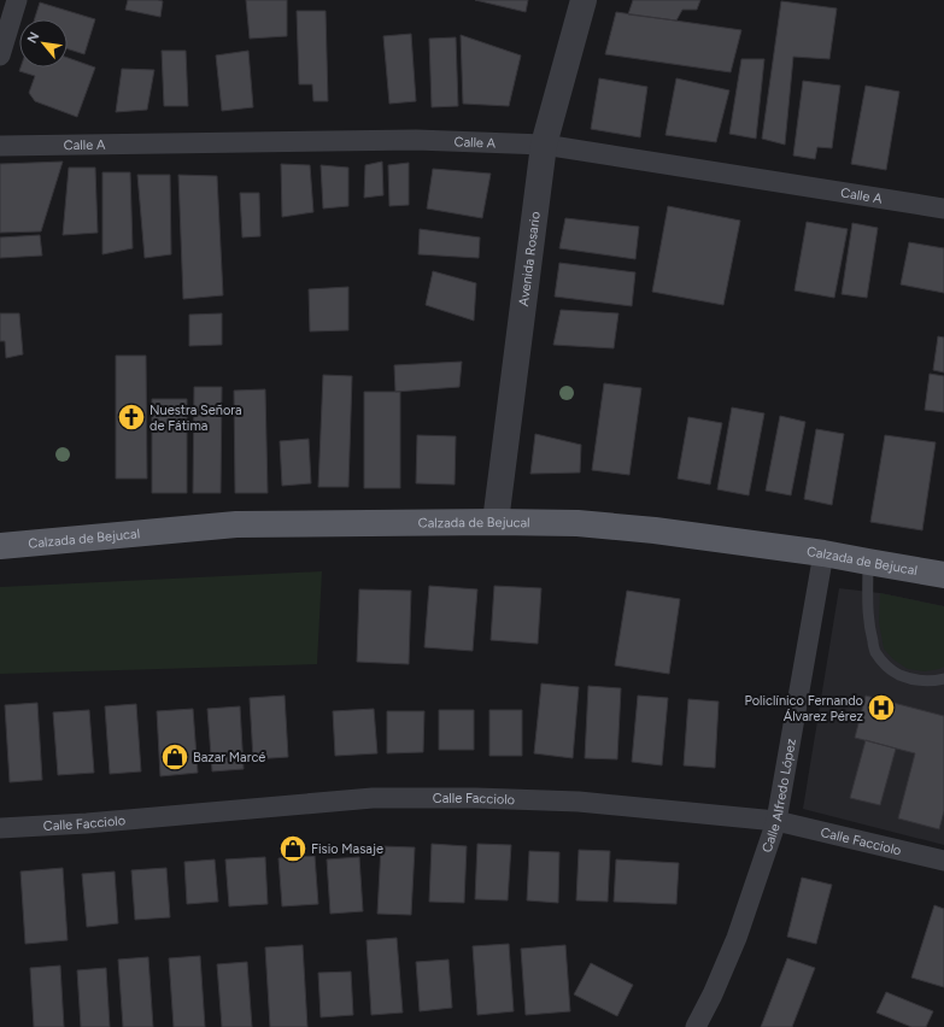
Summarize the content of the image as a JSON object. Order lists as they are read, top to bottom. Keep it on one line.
{"streets":{"main road":["Calzada de Bejucal"],"street":["Calle A","Avenida Rosario","Calle Alfredo López","Calle Facciolo"]},"crossings":[["Calle A","Avenida Rosario"],["Avenida Rosario","Calzada de Bejucal"],["Calzada de Bejucal","Calle Alfredo López"],["Calle Alfredo López","Calle Facciolo"]],"places":{"church":["Nuestra Señora de Fátima"],"hospital":["Policlínico Fernando Álvarez Pérez"],"shop":["Bazar Marcé","Fisio Masaje"]},"north":"top left"}
